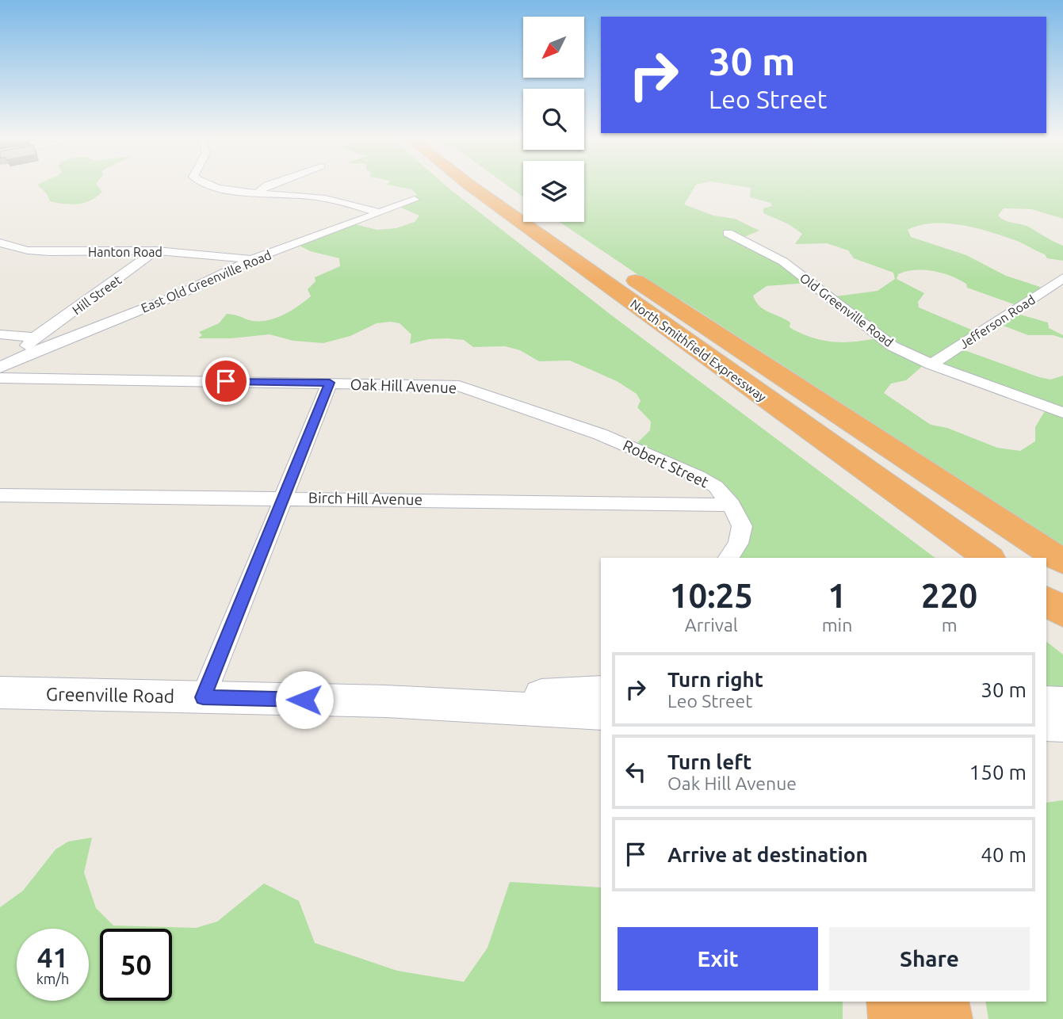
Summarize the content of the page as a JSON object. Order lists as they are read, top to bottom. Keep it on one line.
{"streets":{"highway":["North Smithfield Expressway"],"main road":["Greenville Road"],"street":["Hanton Road","East Old Greenville Road","Hill Street","Old Greenville Road","Jefferson Road","Oak Hill Avenue","Robert Street","Birch Hill Avenue"]},"crossings":[["Hanton Road","East Old Greenville Road"],["Hanton Road","Hill Street"],["East Old Greenville Road","Hill Street"],["Old Greenville Road","Jefferson Road"],["Oak Hill Avenue","Robert Street"],["Robert Street","Birch Hill Avenue"]],"north":"bottom left","page":{"turn":["30 m","Leo Street"],"eta":["10:25","Arrival","1","min","220","m"],"list":[{"name":"Turn right","note":"Leo Street","value":"30 m"},{"name":"Turn left","note":"Oak Hill Avenue","value":"150 m"},{"name":"Arrive at destination","value":"40 m"}],"buttons":["Exit","Share"],"speed":"41 km/h","limit":"50"}}
